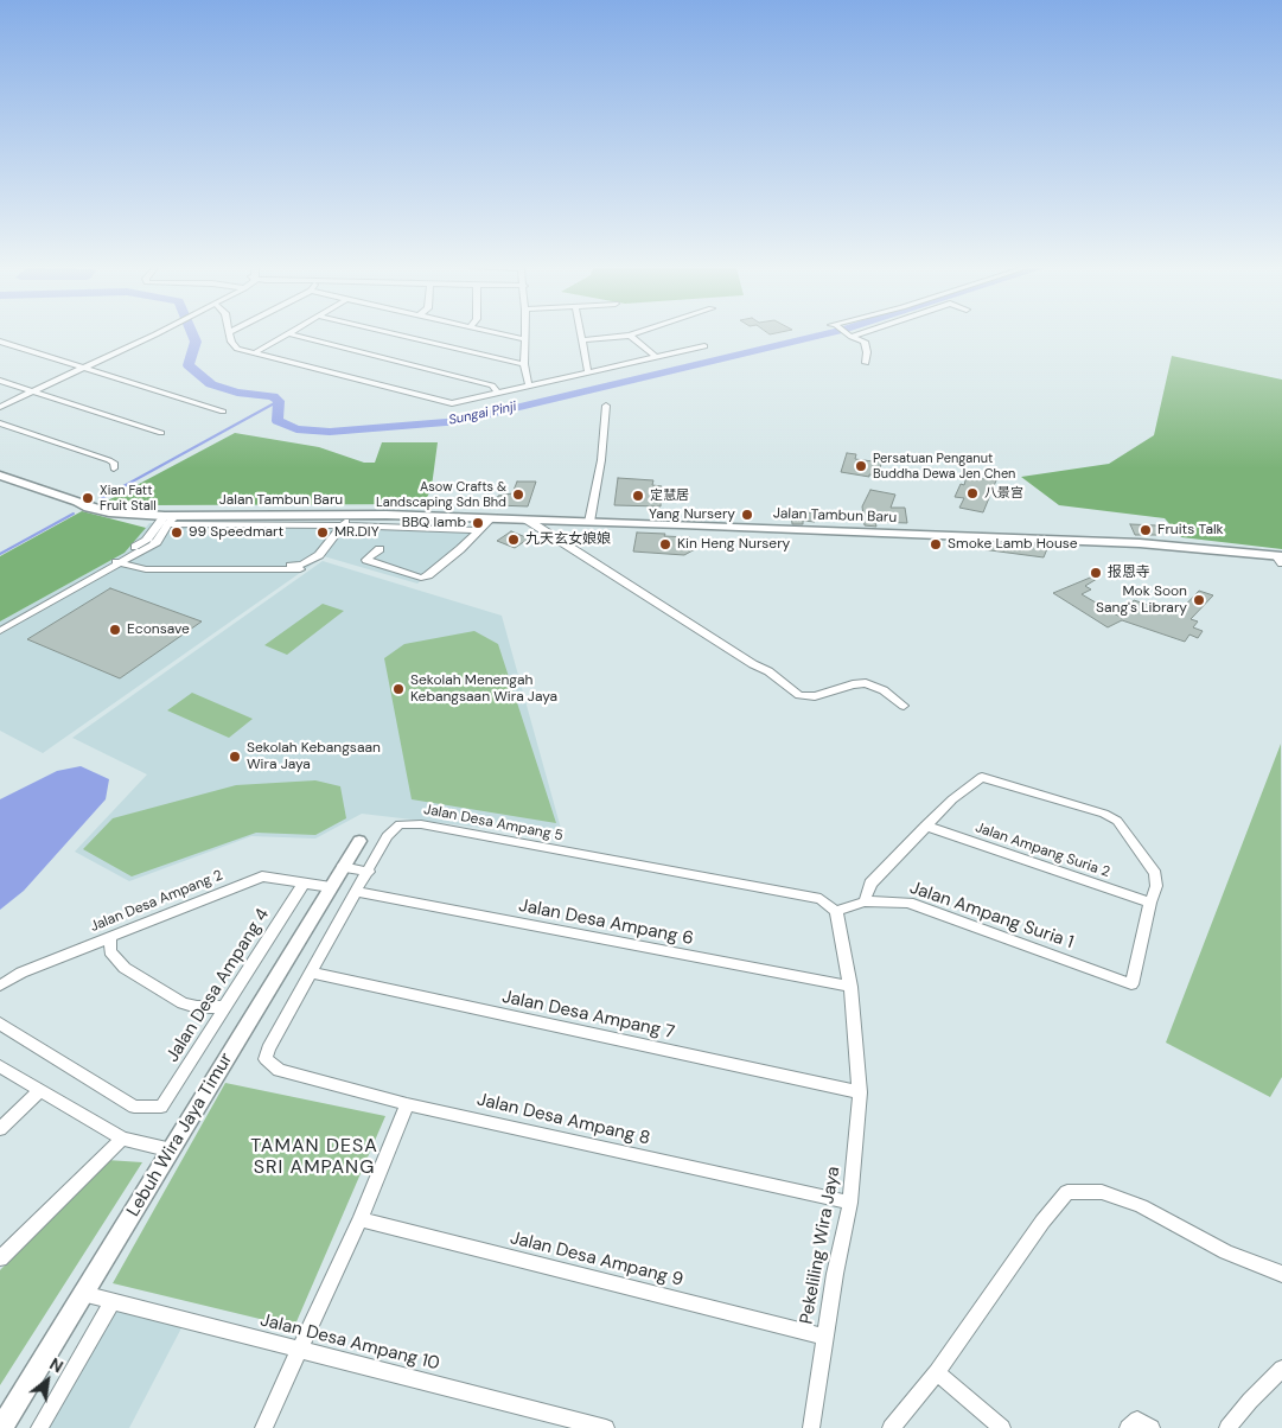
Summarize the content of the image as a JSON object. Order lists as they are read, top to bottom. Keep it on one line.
{"streets":{"main road":["Jalan Tambun Baru"],"street":["Jalan Desa Ampang 5","Jalan Ampang Suria 2","Jalan Desa Ampang 2","Jalan Ampang Suria 1","Jalan Desa Ampang 6","Jalan Desa Ampang 4","Jalan Desa Ampang 7","Jalan Desa Ampang 8","Lebuh Wira Jaya Timur","Pekeliling Wira Jaya","Jalan Desa Ampang 9","Jalan Desa Ampang 10"]},"crossings":[["Jalan Desa Ampang 5","Jalan Desa Ampang 6"],["Jalan Desa Ampang 5","Jalan Desa Ampang 7"],["Jalan Desa Ampang 5","Jalan Desa Ampang 8"],["Jalan Desa Ampang 2","Jalan Desa Ampang 4"],["Jalan Desa Ampang 2","Lebuh Wira Jaya Timur"],["Jalan Ampang Suria 1","Pekeliling Wira Jaya"],["Jalan Desa Ampang 6","Pekeliling Wira Jaya"],["Jalan Desa Ampang 7","Pekeliling Wira Jaya"],["Jalan Desa Ampang 8","Pekeliling Wira Jaya"],["Lebuh Wira Jaya Timur","Jalan Desa Ampang 10"],["Pekeliling Wira Jaya","Jalan Desa Ampang 9"]],"districts":["TAMAN DESA SRI AMPANG"],"water":["Sungai Pinji"],"places":["Persatuan Penganut Buddha Dewa Jen Chen","八景宫","Asow Crafts & Landscaping Sdn Bhd","定慧居","Xian Fatt Fruit Stall","Yang Nursery","BBQ lamb","Fruits Talk","99 Speedmart","MR.DIY","九天玄女娘娘","Kin Heng Nursery","Smoke Lamb House","报恩寺","Mok Soon Sang's Library","Econsave","Sekolah Menengah Kebangsaan Wira Jaya","Sekolah Kebangsaan Wira Jaya"],"north":"top right"}
